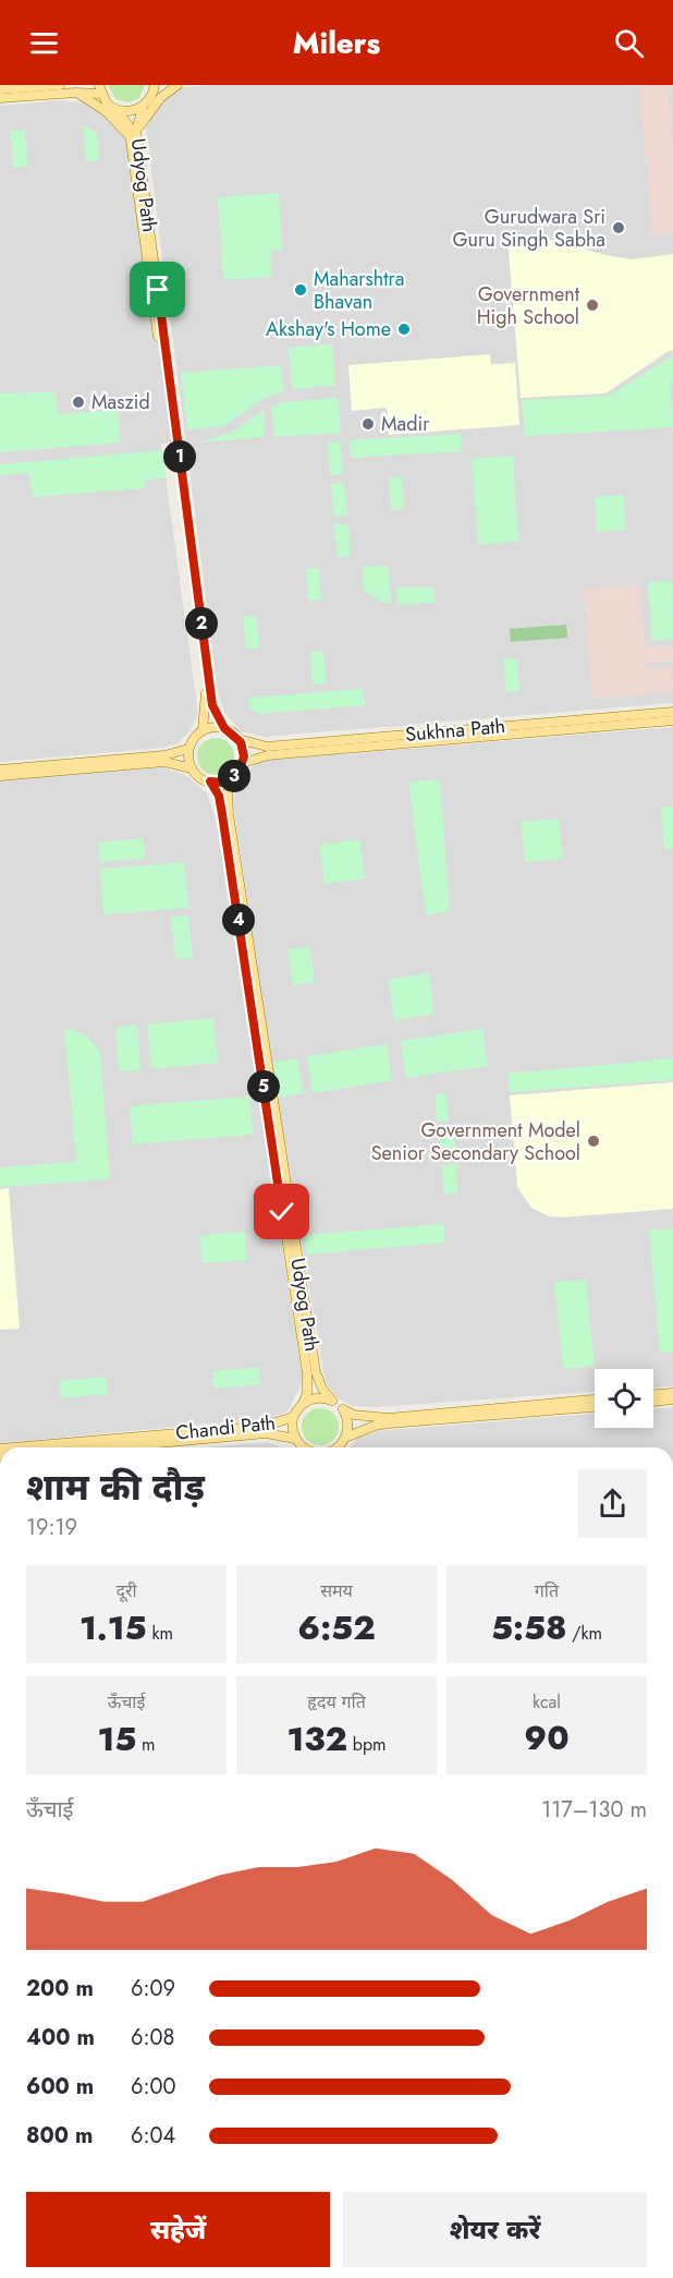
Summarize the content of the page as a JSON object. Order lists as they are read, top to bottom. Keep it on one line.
{"streets":{"main road":["Udyog Path","Sukhna Path","Chandi Path"]},"crossings":[["Udyog Path","Sukhna Path"]],"places":["Gurudwara Sri Guru Singh Sabha","Maharshtra Bhavan","Government High School","Akshay's Home","Maszid","Madir","Government Model Senior Secondary School"],"page":{"header":"Milers","pins":["1","2","3","4","5"],"heading":["शाम की दौड़","19:19"],"stats":[["दूरी","1.15 km"],["समय","6:52"],["गति","5:58 /km"],["ऊँचाई","15 m"],["हृदय गति","132 bpm"],["kcal","90"]],"chart":["ऊँचाई","117–130 m"],"list":[{"name":"200 m","note":"6:09"},{"name":"400 m","note":"6:08"},{"name":"600 m","note":"6:00"},{"name":"800 m","note":"6:04"}],"buttons":["सहेजें","शेयर करें"]}}
